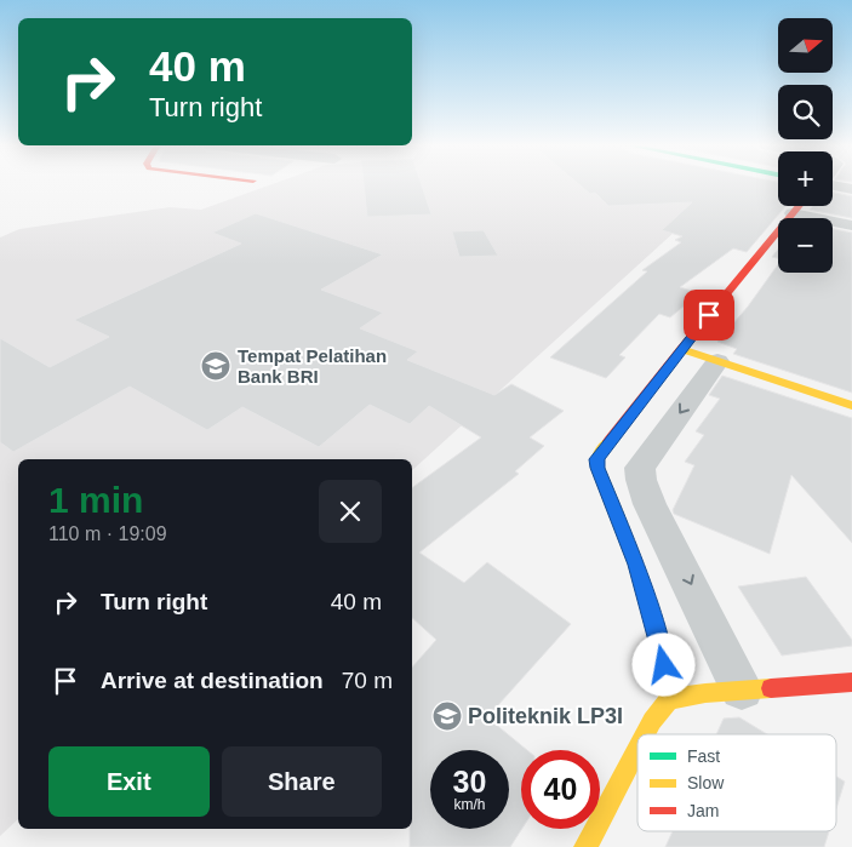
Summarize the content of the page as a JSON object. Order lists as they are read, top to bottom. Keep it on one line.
{"places":{"school or university":["Tempat Pelatihan Bank BRI","Politeknik LP3I"]},"legend":["Fast","Slow","Jam"],"north":"right","page":{"map_buttons":["+","−"],"turn":["40 m","Turn right"],"heading":["1 min","110 m · 19:09"],"list":[{"name":"Turn right","value":"40 m"},{"name":"Arrive at destination","value":"70 m"}],"buttons":["Exit","Share"],"speed":"30 km/h","limit":"40"}}
